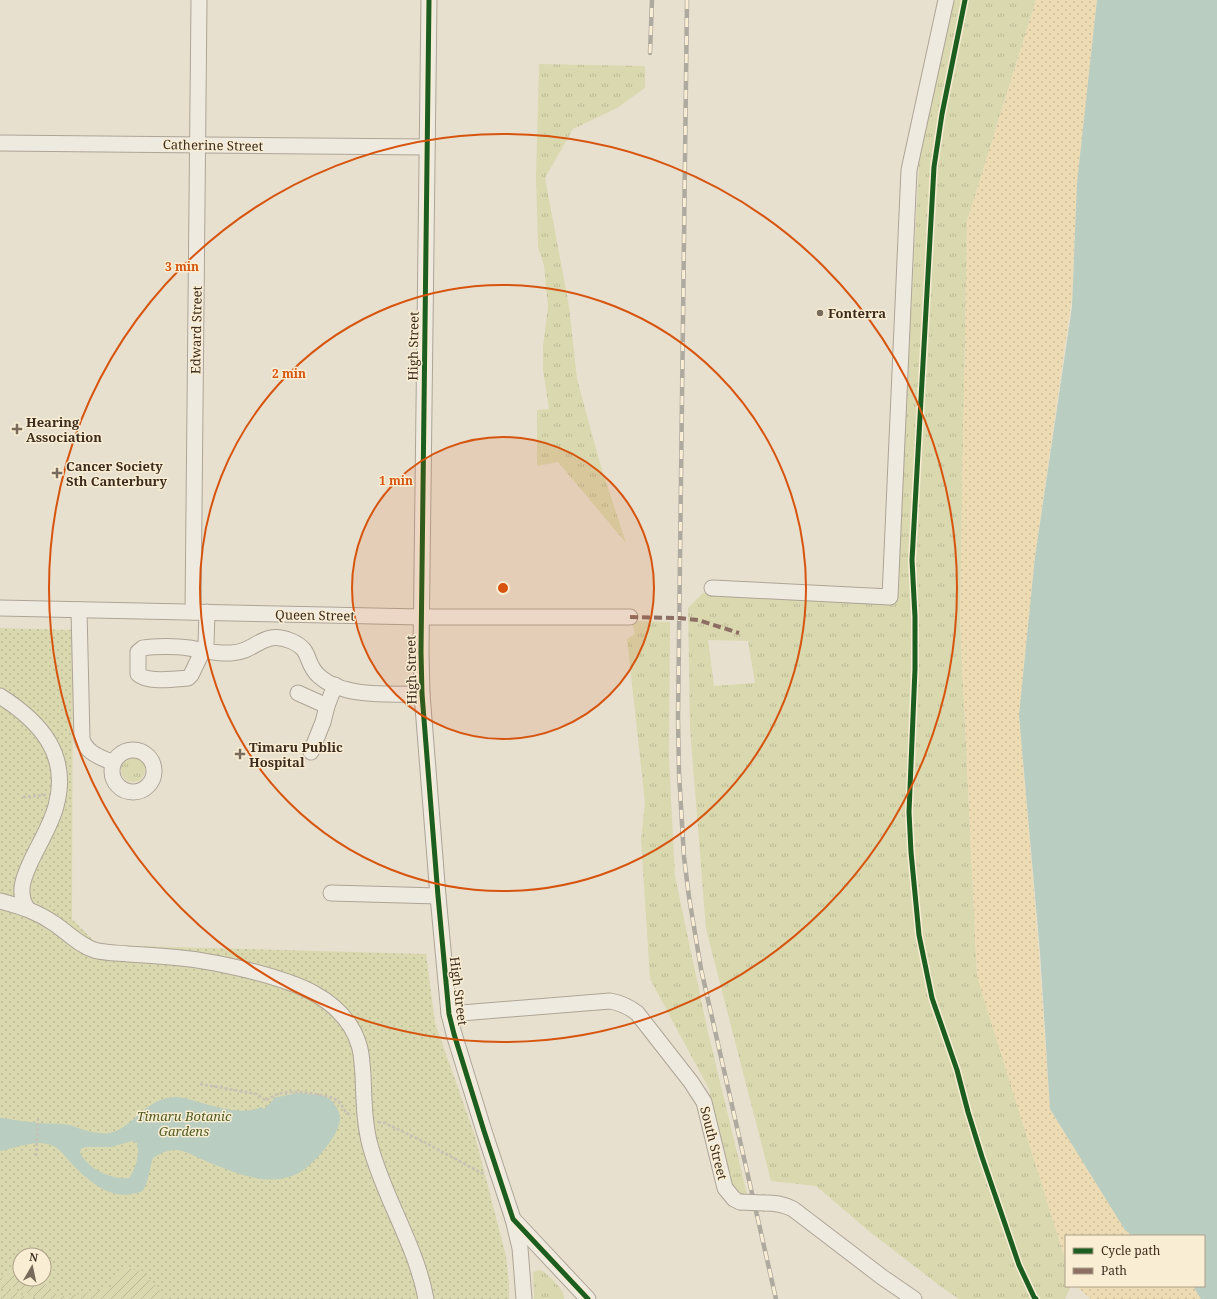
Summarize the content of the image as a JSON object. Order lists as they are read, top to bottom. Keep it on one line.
{"streets":{"street":["Catherine Street","Edward Street","High Street","Queen Street","South Street"]},"crossings":[["Catherine Street","Edward Street"],["Catherine Street","High Street"],["Edward Street","Queen Street"],["High Street","Queen Street"],["High Street","South Street"]],"parks":["Timaru Botanic Gardens"],"places":{"other":["Fonterra"],"health":["Hearing Association","Cancer Society Sth Canterbury","Timaru Public Hospital"]},"legend":["Cycle path","Path"],"north":"top","rings":["3 min","2 min","1 min"]}
